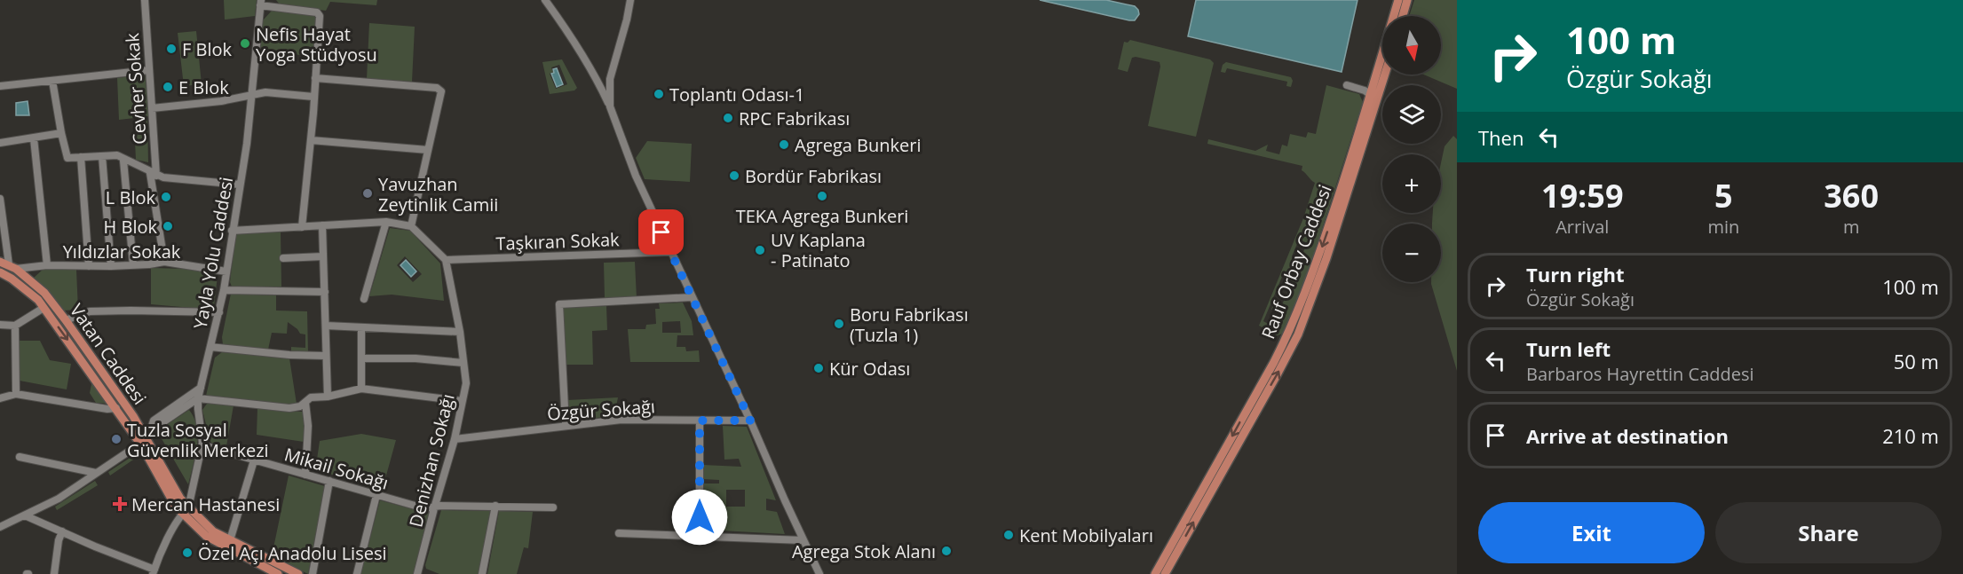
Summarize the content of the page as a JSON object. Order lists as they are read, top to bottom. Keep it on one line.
{"streets":{"main road":["Rauf Orbay Caddesi","Vatan Caddesi"],"street":["Cevher Sokak","Taşkıran Sokak","Yıldızlar Sokak","Yayla Yolu Caddesi","Özgür Sokağı","Denizhan Sokağı","Mikail Sokağı"]},"crossings":[["Cevher Sokak","Yıldızlar Sokak"],["Taşkıran Sokak","Denizhan Sokağı"],["Yıldızlar Sokak","Yayla Yolu Caddesi"],["Yıldızlar Sokak","Vatan Caddesi"],["Yayla Yolu Caddesi","Vatan Caddesi"],["Yayla Yolu Caddesi","Mikail Sokağı"],["Özgür Sokağı","Denizhan Sokağı"],["Denizhan Sokağı","Mikail Sokağı"]],"places":{"other":["Nefis Hayat Yoga Stüdyosu","F Blok","E Blok","Toplantı Odası-1","RPC Fabrikası","Agrega Bunkeri","Bordür Fabrikası","Yavuzhan Zeytinlik Camii","TEKA Agrega Bunkeri","L Blok","H Blok","UV Kaplana - Patinato","Boru Fabrikası (Tuzla 1)","Kür Odası","Tuzla Sosyal Güvenlik Merkezi","Kent Mobilyaları","Agrega Stok Alanı","Özel Açı Anadolu Lisesi"],"health":["Mercan Hastanesi"]},"north":"bottom","page":{"turn":["100 m","Özgür Sokağı"],"map_buttons":["+","−"],"then":"Then","eta":["19:59","Arrival","5","min","360","m"],"list":[{"name":"Turn right","note":"Özgür Sokağı","value":"100 m"},{"name":"Turn left","note":"Barbaros Hayrettin Caddesi","value":"50 m"},{"name":"Arrive at destination","value":"210 m"}],"buttons":["Exit","Share"]}}
